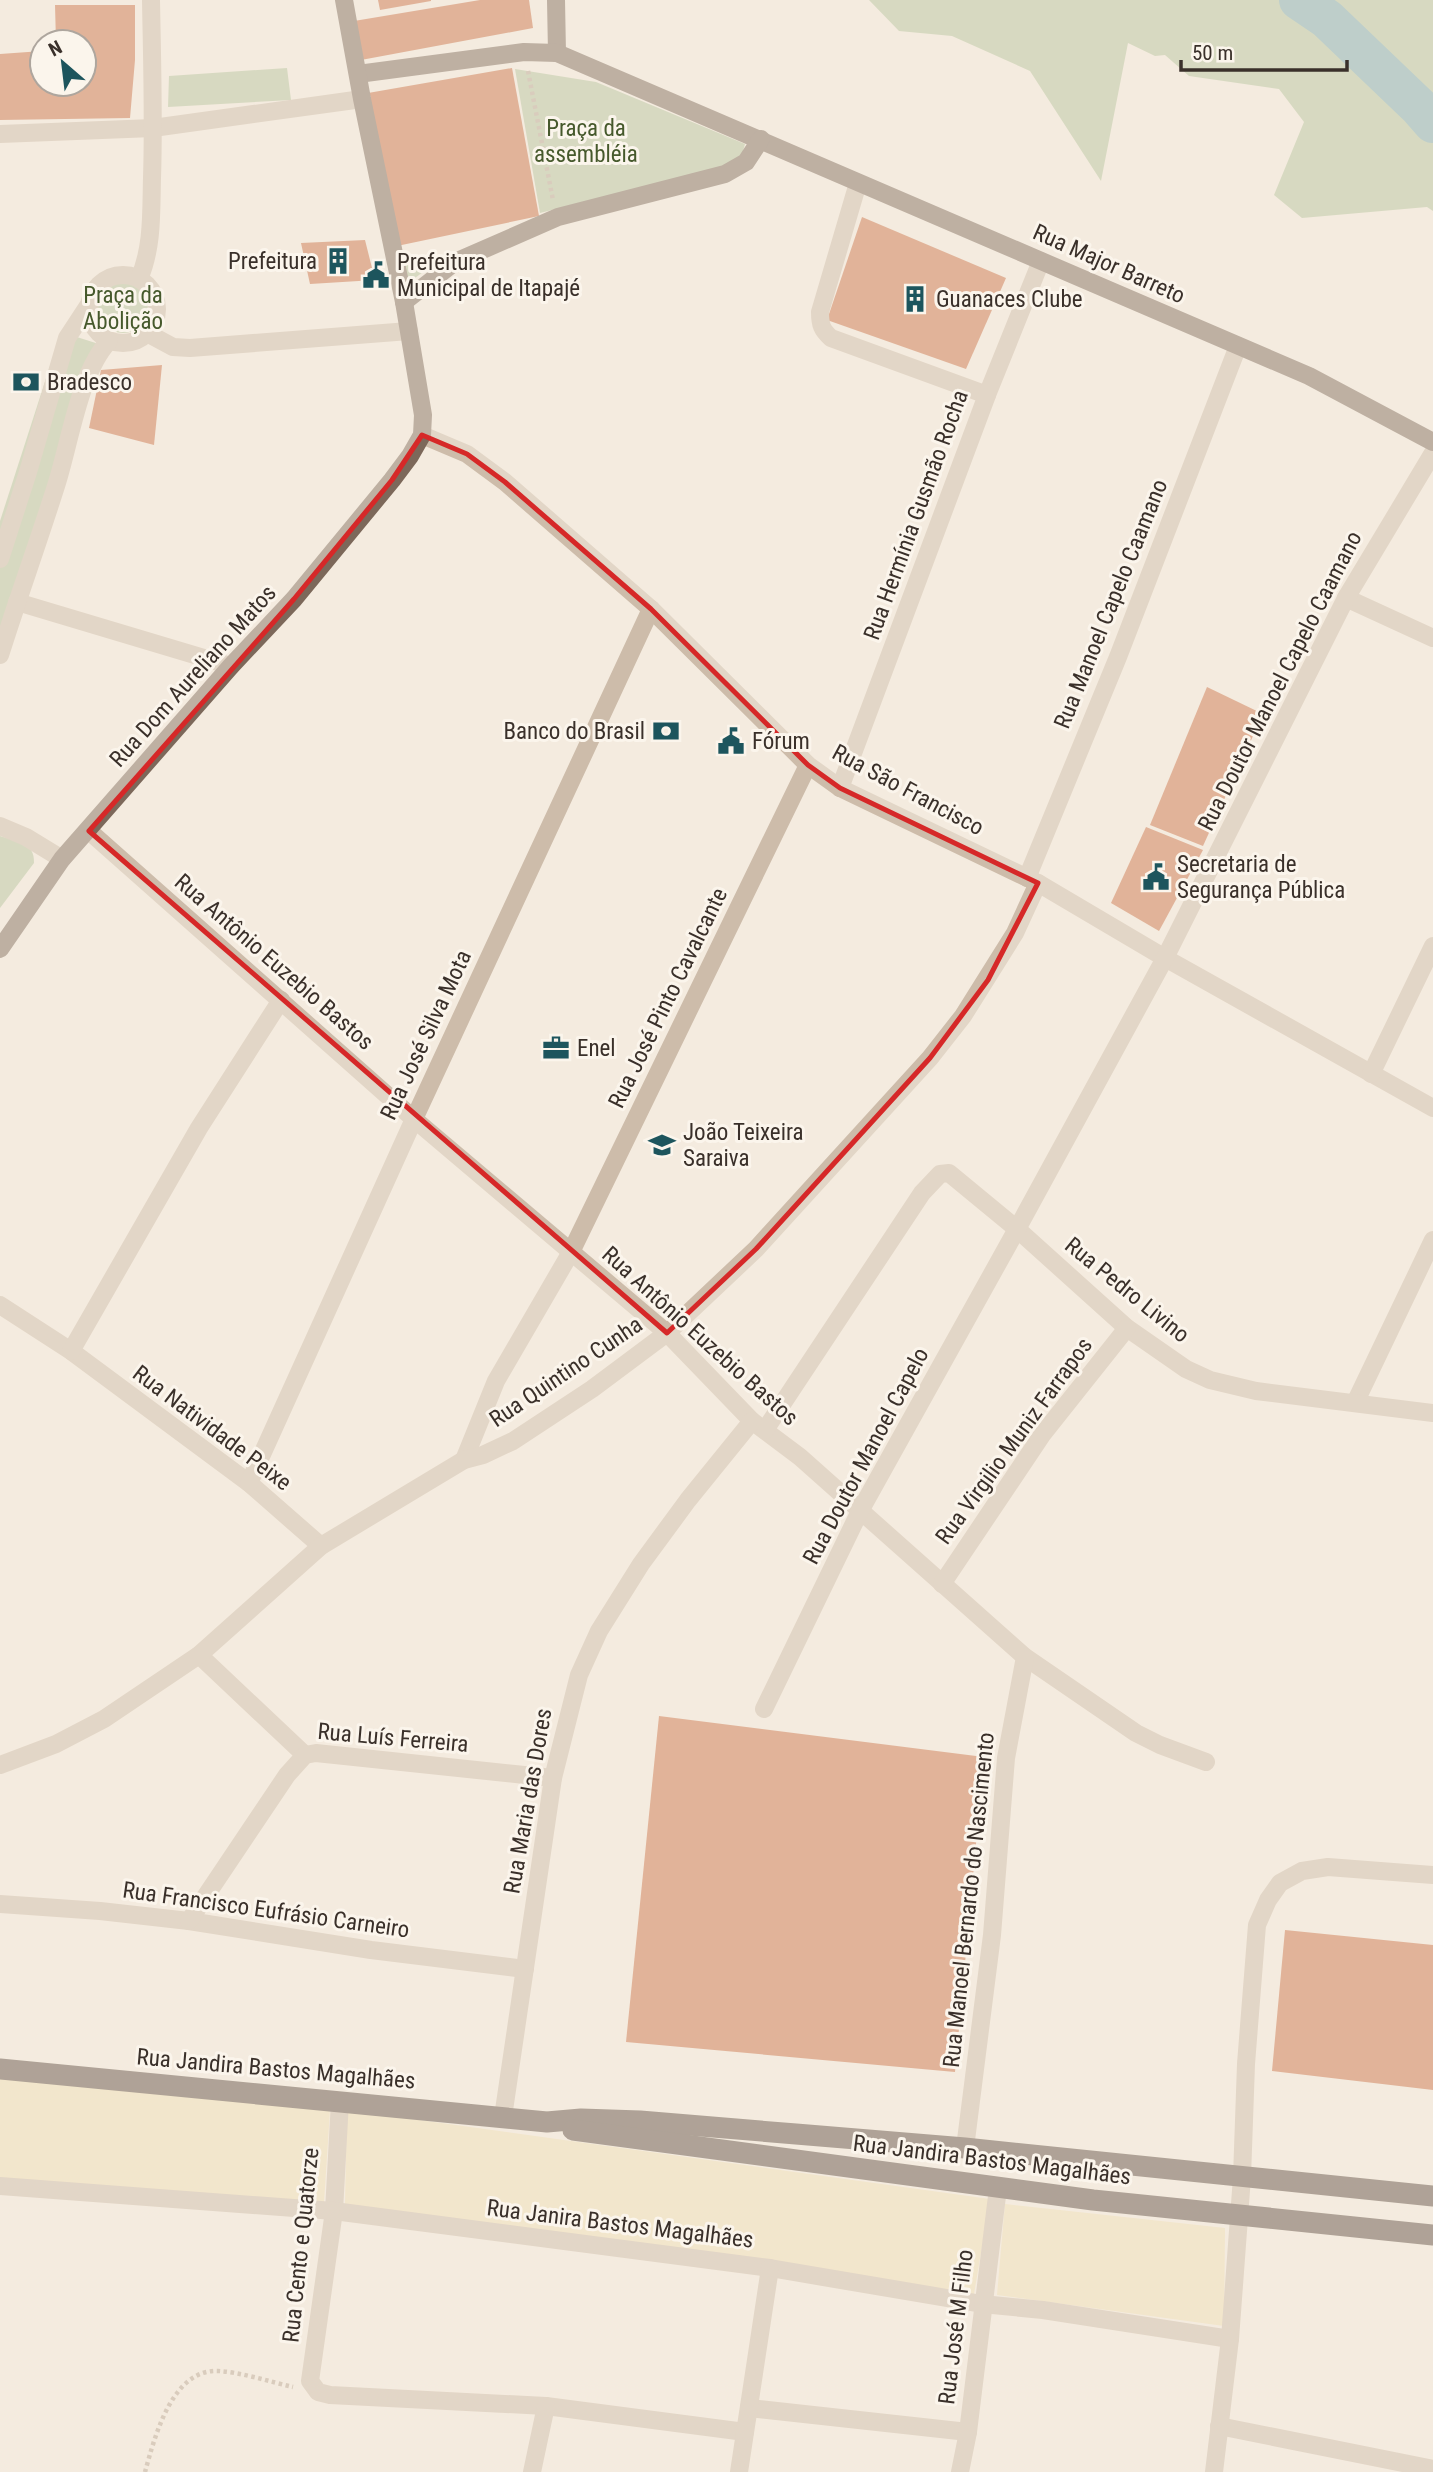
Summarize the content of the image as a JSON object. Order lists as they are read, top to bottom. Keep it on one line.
{"streets":{"highway":["Rua Jandira Bastos Magalhães"],"main road":["Rua Major Barreto","Rua Dom Aureliano Matos"],"street":["Rua Hermínia Gusmão Rocha","Rua Manoel Capelo Caamano","Rua Doutor Manoel Capelo Caamano","Rua São Francisco","Rua Antônio Euzebio Bastos","Rua José Pinto Cavalcante","Rua José Silva Mota","Rua Pedro Livino","Rua Quintino Cunha","Rua Natividade Peixe","Rua Virgilio Muniz Farrapos","Rua Doutor Manoel Capelo","Rua Luís Ferreira","Rua Maria das Dores","Rua Manoel Bernardo do Nascimento","Rua Francisco Eufrásio Carneiro","Rua Janira Bastos Magalhães","Rua Cento e Quatorze","Rua José M Filho"]},"crossings":[["Rua Major Barreto","Rua Hermínia Gusmão Rocha"],["Rua Major Barreto","Rua Manoel Capelo Caamano"],["Rua Hermínia Gusmão Rocha","Rua São Francisco"],["Rua Manoel Capelo Caamano","Rua São Francisco"],["Rua Manoel Capelo Caamano","Rua Quintino Cunha"],["Rua Dom Aureliano Matos","Rua São Francisco"],["Rua Dom Aureliano Matos","Rua Antônio Euzebio Bastos"],["Rua Doutor Manoel Capelo Caamano","Rua São Francisco"],["Rua Doutor Manoel Capelo Caamano","Rua Pedro Livino"],["Rua Doutor Manoel Capelo Caamano","Rua Doutor Manoel Capelo"],["Rua São Francisco","Rua José Pinto Cavalcante"],["Rua São Francisco","Rua José Silva Mota"],["Rua São Francisco","Rua Quintino Cunha"],["Rua Antônio Euzebio Bastos","Rua José Pinto Cavalcante"],["Rua Antônio Euzebio Bastos","Rua José Silva Mota"],["Rua Antônio Euzebio Bastos","Rua Quintino Cunha"],["Rua Antônio Euzebio Bastos","Rua Virgilio Muniz Farrapos"],["Rua Antônio Euzebio Bastos","Rua Doutor Manoel Capelo"],["Rua Antônio Euzebio Bastos","Rua Maria das Dores"],["Rua Antônio Euzebio Bastos","Rua Manoel Bernardo do Nascimento"],["Rua José Pinto Cavalcante","Rua Quintino Cunha"],["Rua José Silva Mota","Rua Natividade Peixe"],["Rua Pedro Livino","Rua Virgilio Muniz Farrapos"],["Rua Pedro Livino","Rua Doutor Manoel Capelo"],["Rua Pedro Livino","Rua Maria das Dores"],["Rua Quintino Cunha","Rua Natividade Peixe"],["Rua Luís Ferreira","Rua Maria das Dores"],["Rua Luís Ferreira","Rua Francisco Eufrásio Carneiro"],["Rua Maria das Dores","Rua Francisco Eufrásio Carneiro"],["Rua Maria das Dores","Rua Jandira Bastos Magalhães"],["Rua Manoel Bernardo do Nascimento","Rua Jandira Bastos Magalhães"],["Rua Jandira Bastos Magalhães","Rua Cento e Quatorze"],["Rua Jandira Bastos Magalhães","Rua José M Filho"],["Rua Janira Bastos Magalhães","Rua Cento e Quatorze"],["Rua Janira Bastos Magalhães","Rua José M Filho"]],"parks":["Praça da assembléia","Praça da Abolição"],"places":{"building":["Prefeitura","Guanaces Clube"],"public building":["Prefeitura Municipal de Itapajé","Fórum","Secretaria de Segurança Pública"],"bank":["Bradesco","Banco do Brasil"],"office":["Enel"],"school or university":["João Teixeira Saraiva"]},"scale_bar":"50 m","north":"top left"}
